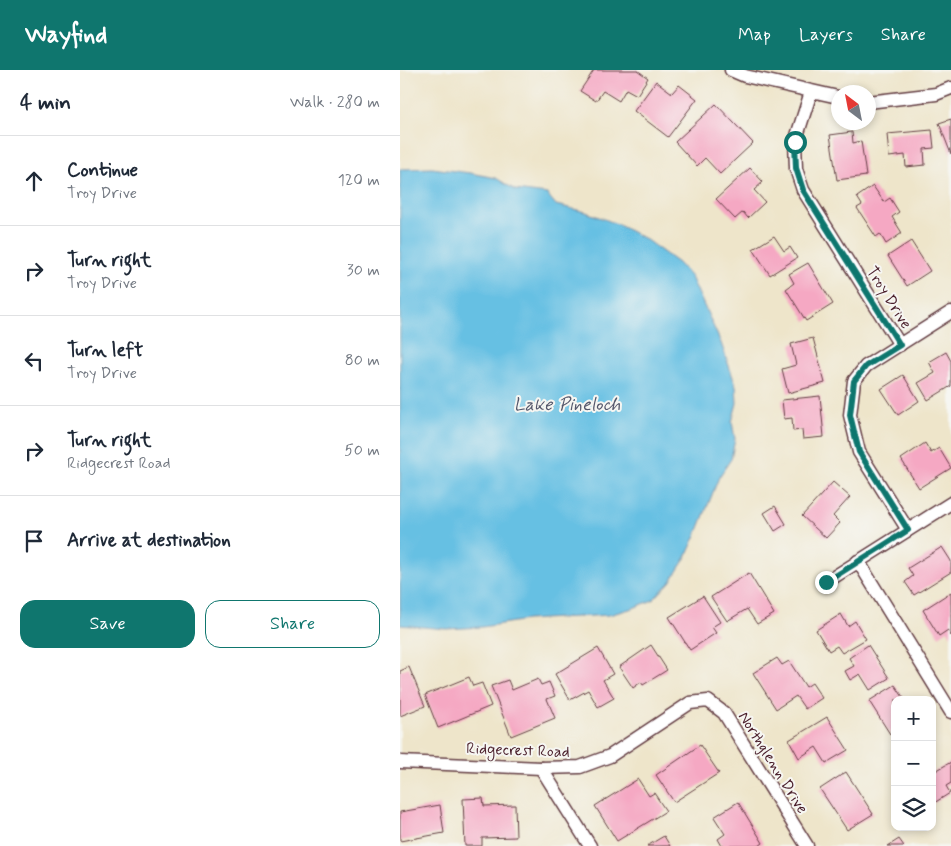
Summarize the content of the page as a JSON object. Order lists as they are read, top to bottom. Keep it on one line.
{"streets":{"street":["Troy Drive","Ridgecrest Road","Northglenn Drive"]},"crossings":[["Ridgecrest Road","Northglenn Drive"]],"water":["Lake Pineloch"],"north":"top left","page":{"header":"Wayfind","nav":["Map","Layers","Share"],"heading":["4 min","Walk · 280 m"],"list":[["Continue","Troy Drive","120 m"],["Turn right","Troy Drive","30 m"],["Turn left","Troy Drive","80 m"],["Turn right","Ridgecrest Road","50 m"],"Arrive at destination"],"buttons":["Save","Share"],"map_buttons":["+","−"]}}
